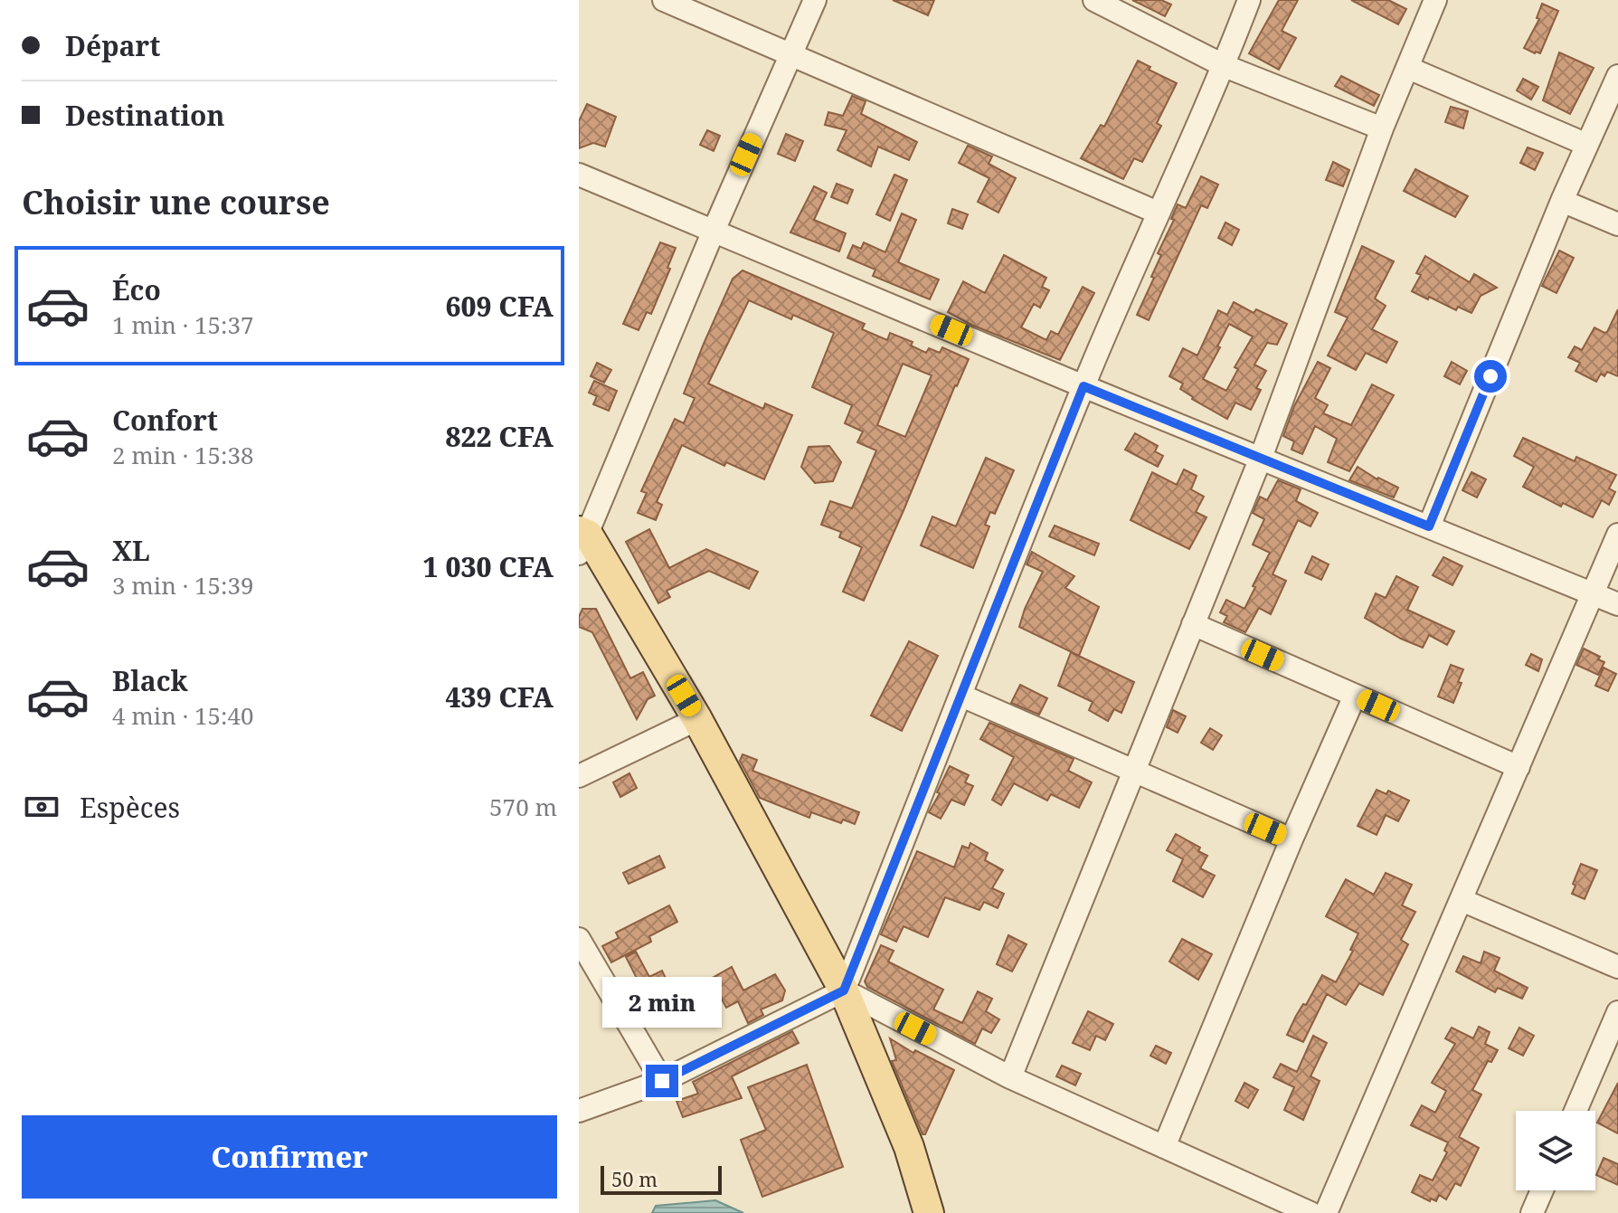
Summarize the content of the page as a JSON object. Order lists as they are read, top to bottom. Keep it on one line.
{"scale_bar":"50 m","page":{"banner":["Départ","Destination"],"heading":"Choisir une course","list":[{"name":"Éco","note":"1 min · 15:37","value":"609 CFA"},{"name":"Confort","note":"2 min · 15:38","value":"822 CFA"},{"name":"XL","note":"3 min · 15:39","value":"1 030 CFA"},{"name":"Black","note":"4 min · 15:40","value":"439 CFA"}],"pay":["Espèces","570 m"],"bubble":"2 min","buttons":"Confirmer","scale":"50 m"}}
